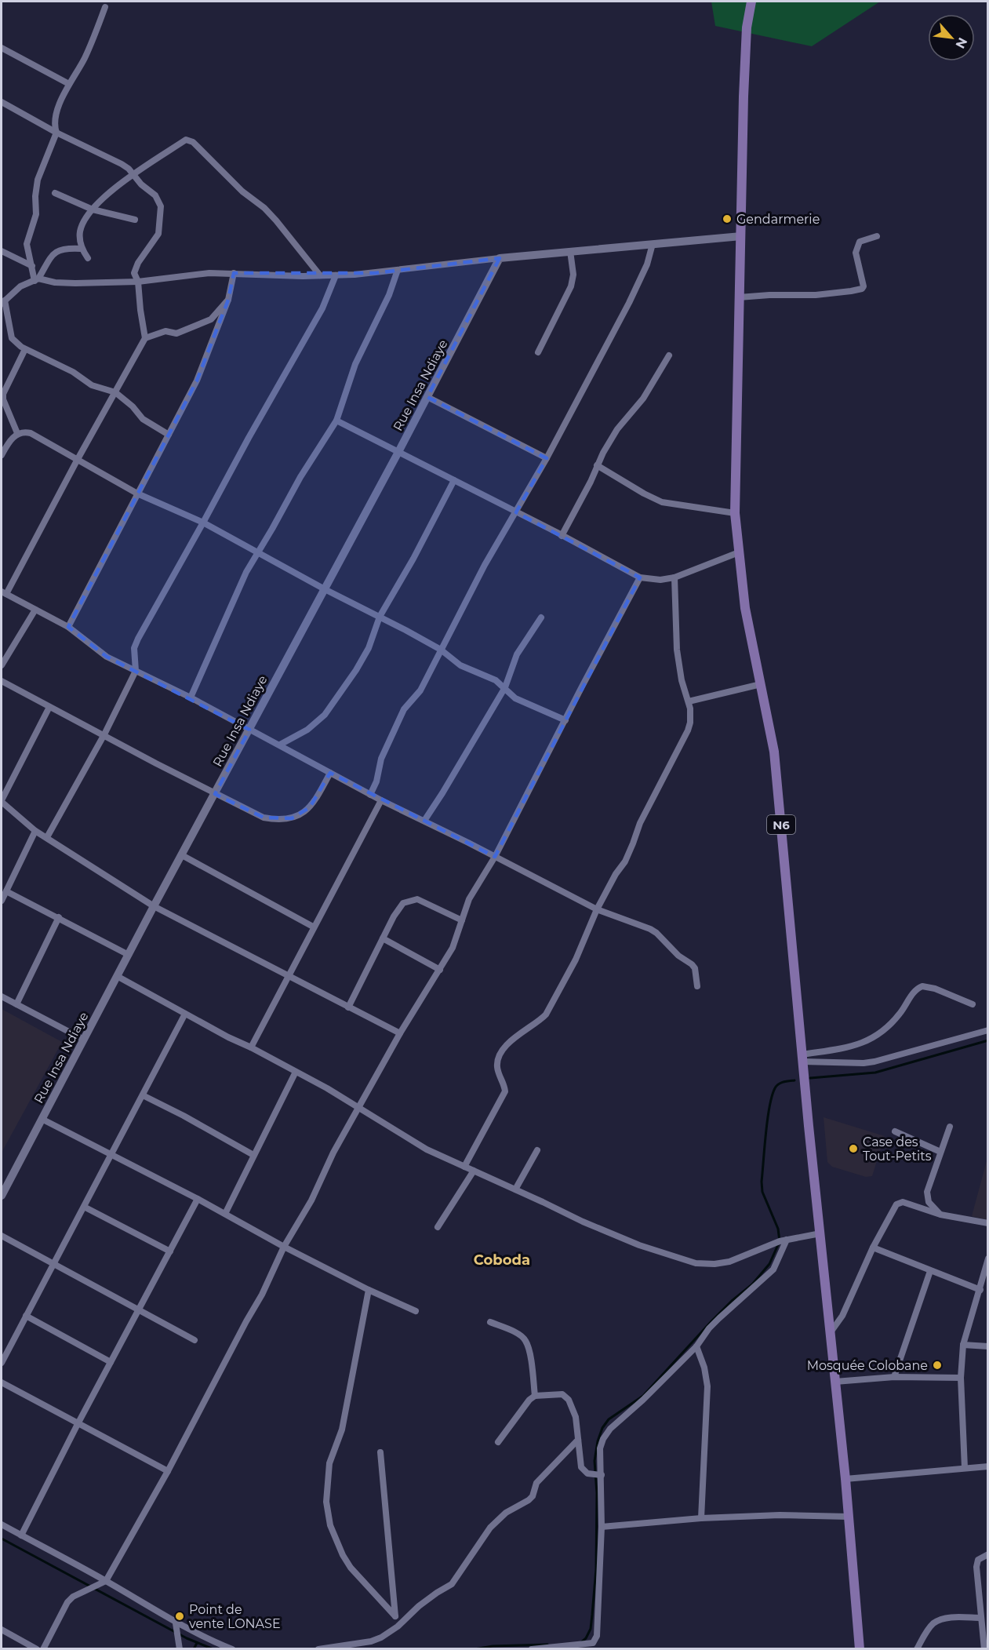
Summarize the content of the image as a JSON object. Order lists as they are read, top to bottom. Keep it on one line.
{"streets":{"main road":["Rue Insa Ndiaye","N6"]},"districts":["Coboda"],"places":["Gendarmerie","Case des Tout-Petits","Mosquée Colobane","Point de vente LONASE"],"north":"bottom right"}
